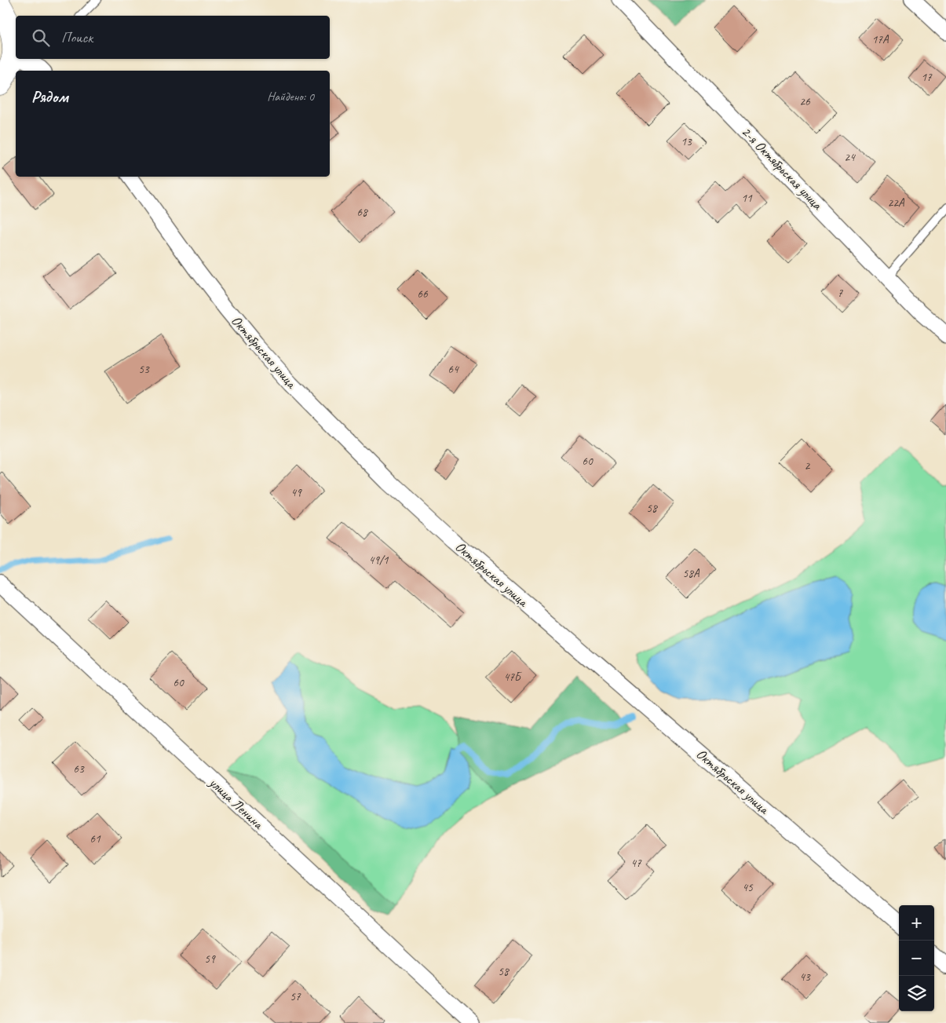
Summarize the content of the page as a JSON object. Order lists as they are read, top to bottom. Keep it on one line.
{"streets":{"street":["2-я Октябрьская улица","Октябрьская улица","улица Ленина"]},"house_numbers":["17А","17","26","13","24","11","22А","68","7","66","53","64","60","2","49","58","49/1","58А","47Б","60","63","61","47","45","59","58","43","57"],"page":{"search":"Поиск","heading":["Рядом","Найдено: 0"],"map_buttons":["+","−"]}}
